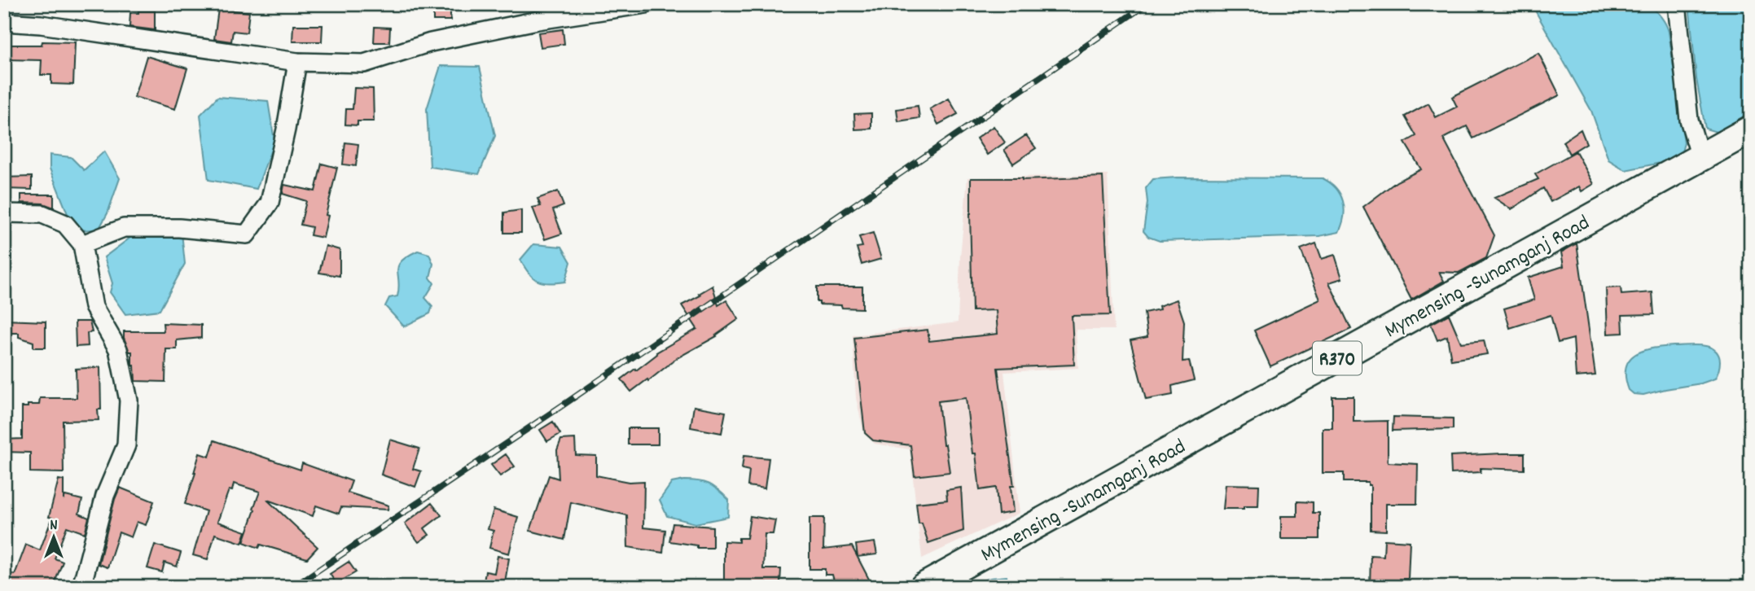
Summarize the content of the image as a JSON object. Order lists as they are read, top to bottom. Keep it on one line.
{"streets":{"main road":["Mymensing -Sunamganj Road","R370"]},"north":"top"}
